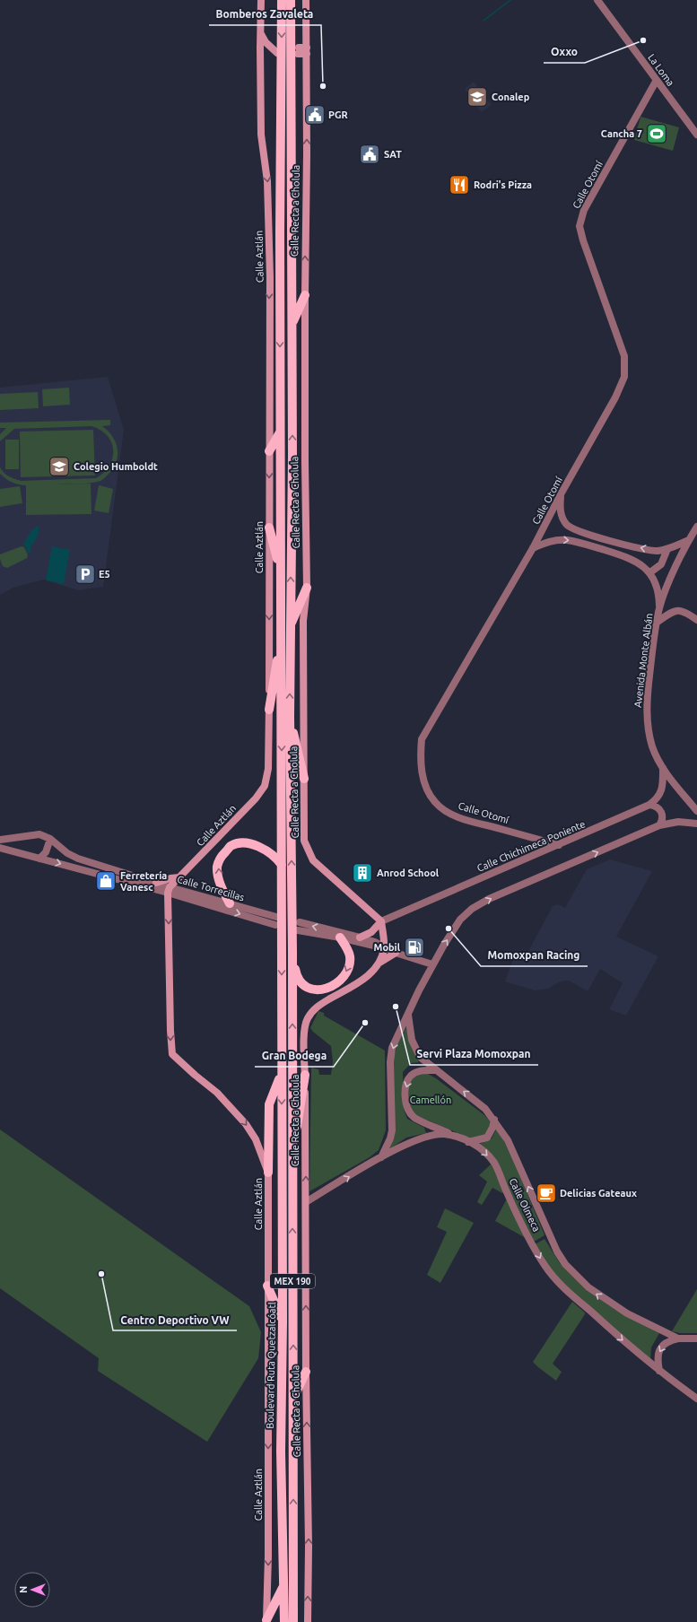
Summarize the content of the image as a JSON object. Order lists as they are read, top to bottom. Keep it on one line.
{"streets":{"main road":["Calle Recta a Cholula","Calle Aztlán","MEX 190","Boulevard Ruta Quetzalcóatl"],"street":["La Loma","Calle Otomí","Avenida Monte Albán","Calle Chichimeca Poniente","Calle Torrecillas","Calle Olmeca"]},"crossings":[["La Loma","Calle Otomí"],["Calle Otomí","Calle Chichimeca Poniente"],["Calle Recta a Cholula","Calle Chichimeca Poniente"],["Calle Recta a Cholula","Calle Olmeca"],["Calle Recta a Cholula","Boulevard Ruta Quetzalcóatl"],["Calle Aztlán","Calle Torrecillas"],["Avenida Monte Albán","Calle Chichimeca Poniente"]],"one_way":["Calle Aztlán"],"parks":["Camellón"],"places":{"other":["Oxxo","Bomberos Zavaleta","Momoxpan Racing","Servi Plaza Momoxpan","Gran Bodega","Centro Deportivo VW"],"school or university":["Conalep","Colegio Humboldt"],"public building":["PGR","SAT"],"sports":["Cancha 7"],"restaurant":["Rodri's Pizza"],"parking":["E5"],"building":["Anrod School"],"shop":["Ferretería Vanesc"],"fuel station":["Mobil"],"cafe":["Delicias Gateaux"]},"north":"left"}
